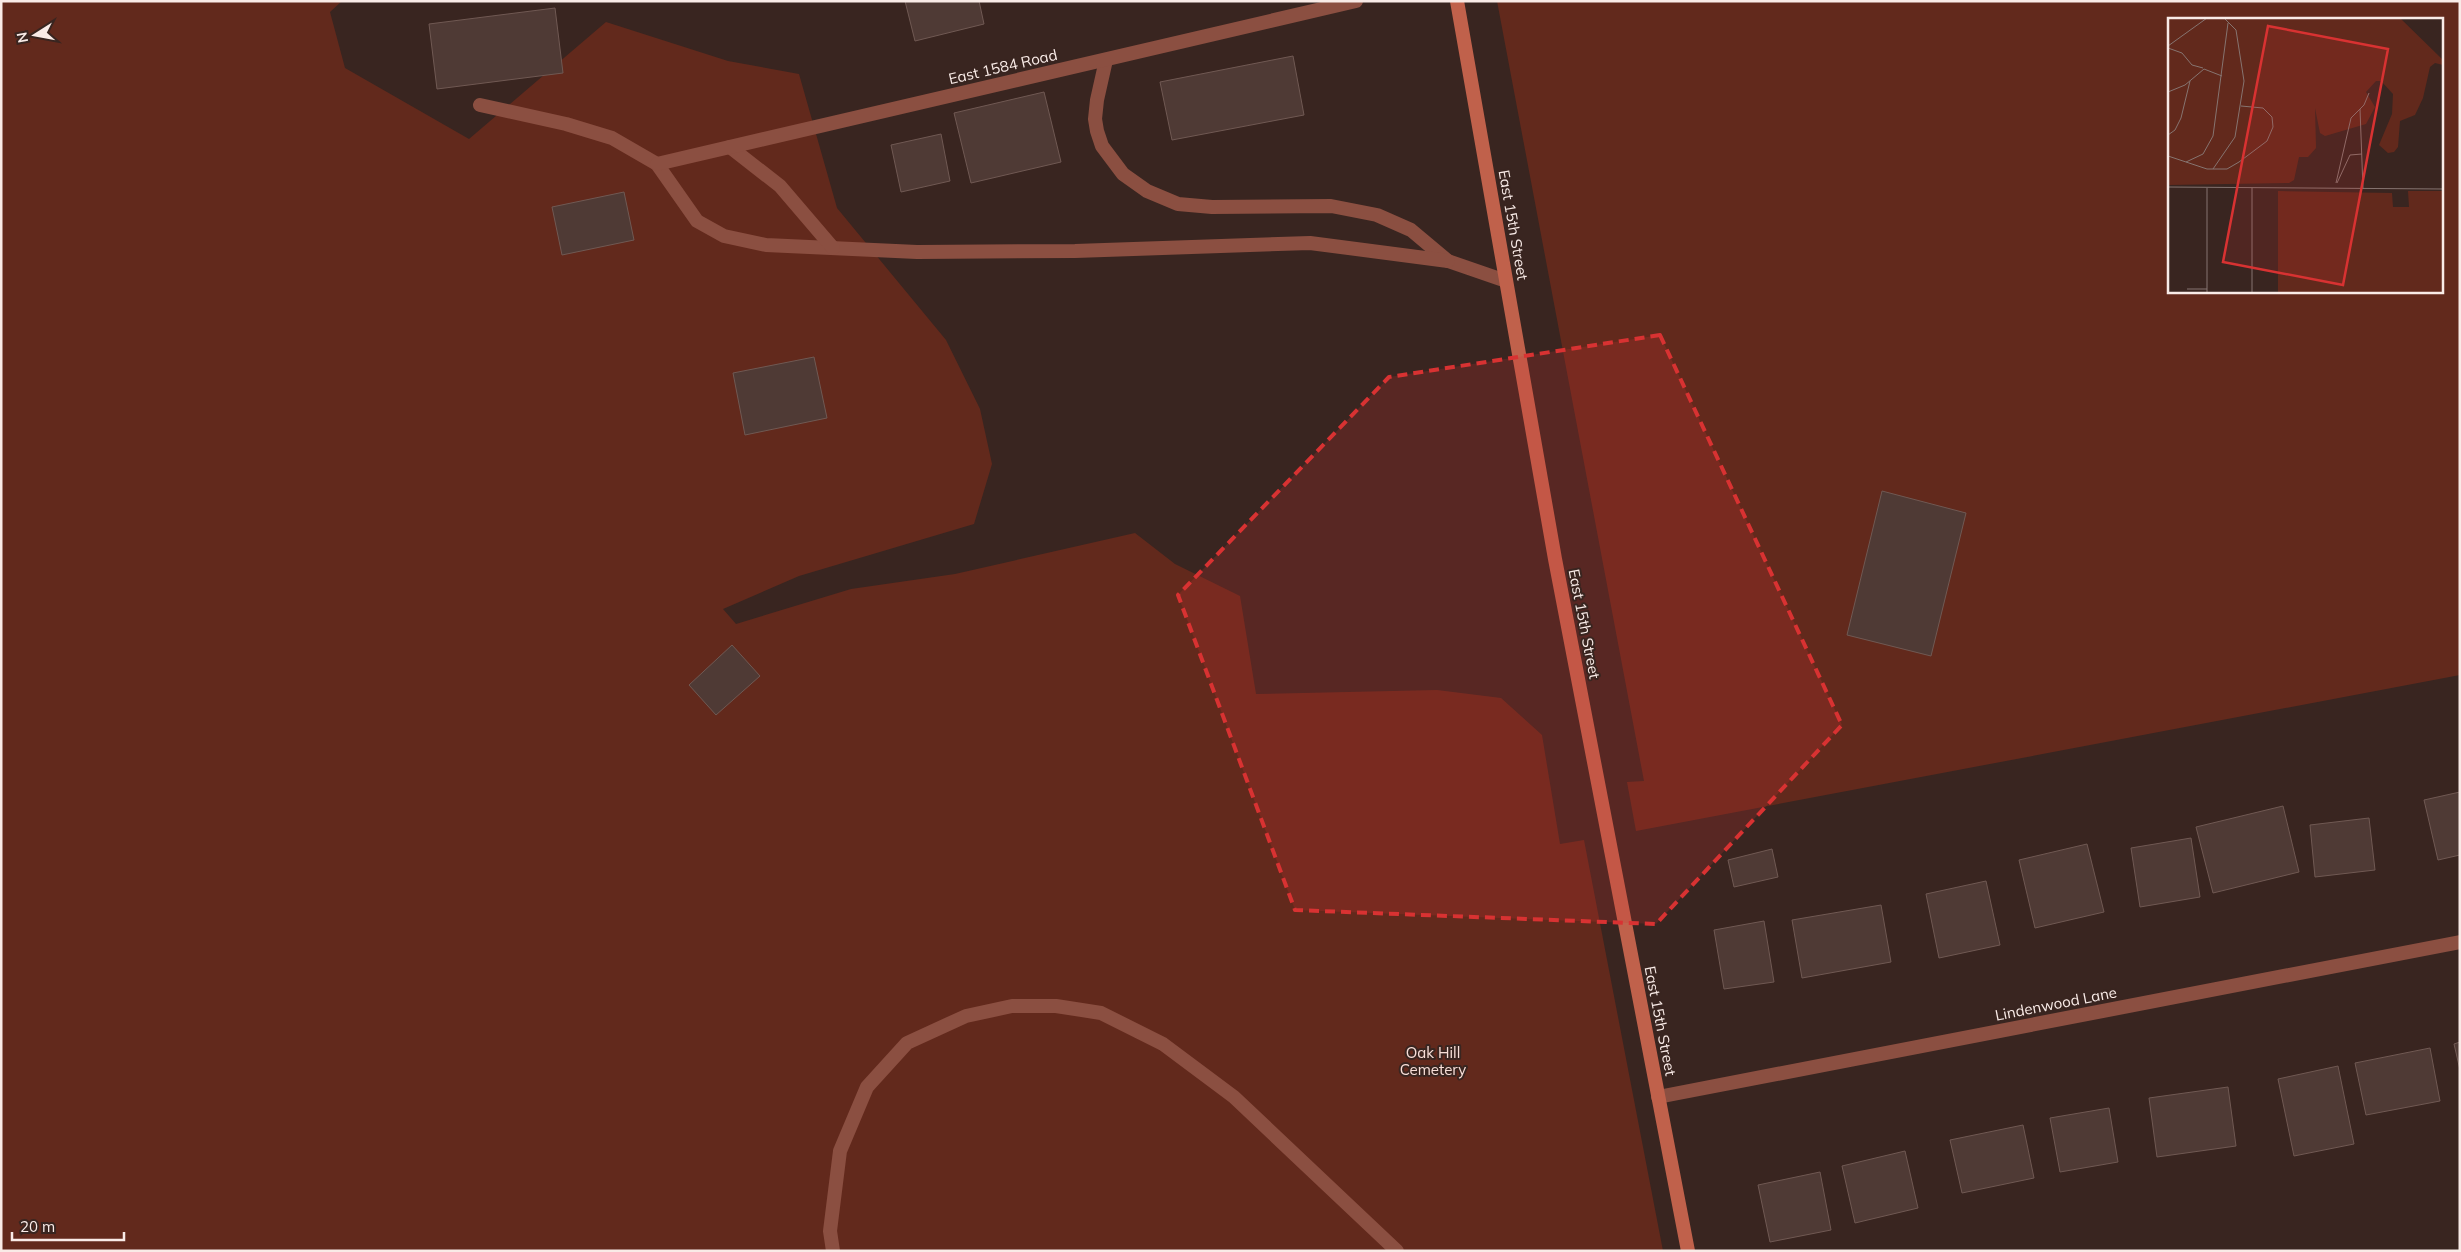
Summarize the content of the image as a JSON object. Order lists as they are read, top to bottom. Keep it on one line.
{"streets":{"main road":["East 15th Street"],"street":["East 1584 Road","Lindenwood Lane"]},"crossings":[["East 15th Street","Lindenwood Lane"]],"parks":["Oak Hill Cemetery"],"scale_bar":"20 m","north":"left"}
